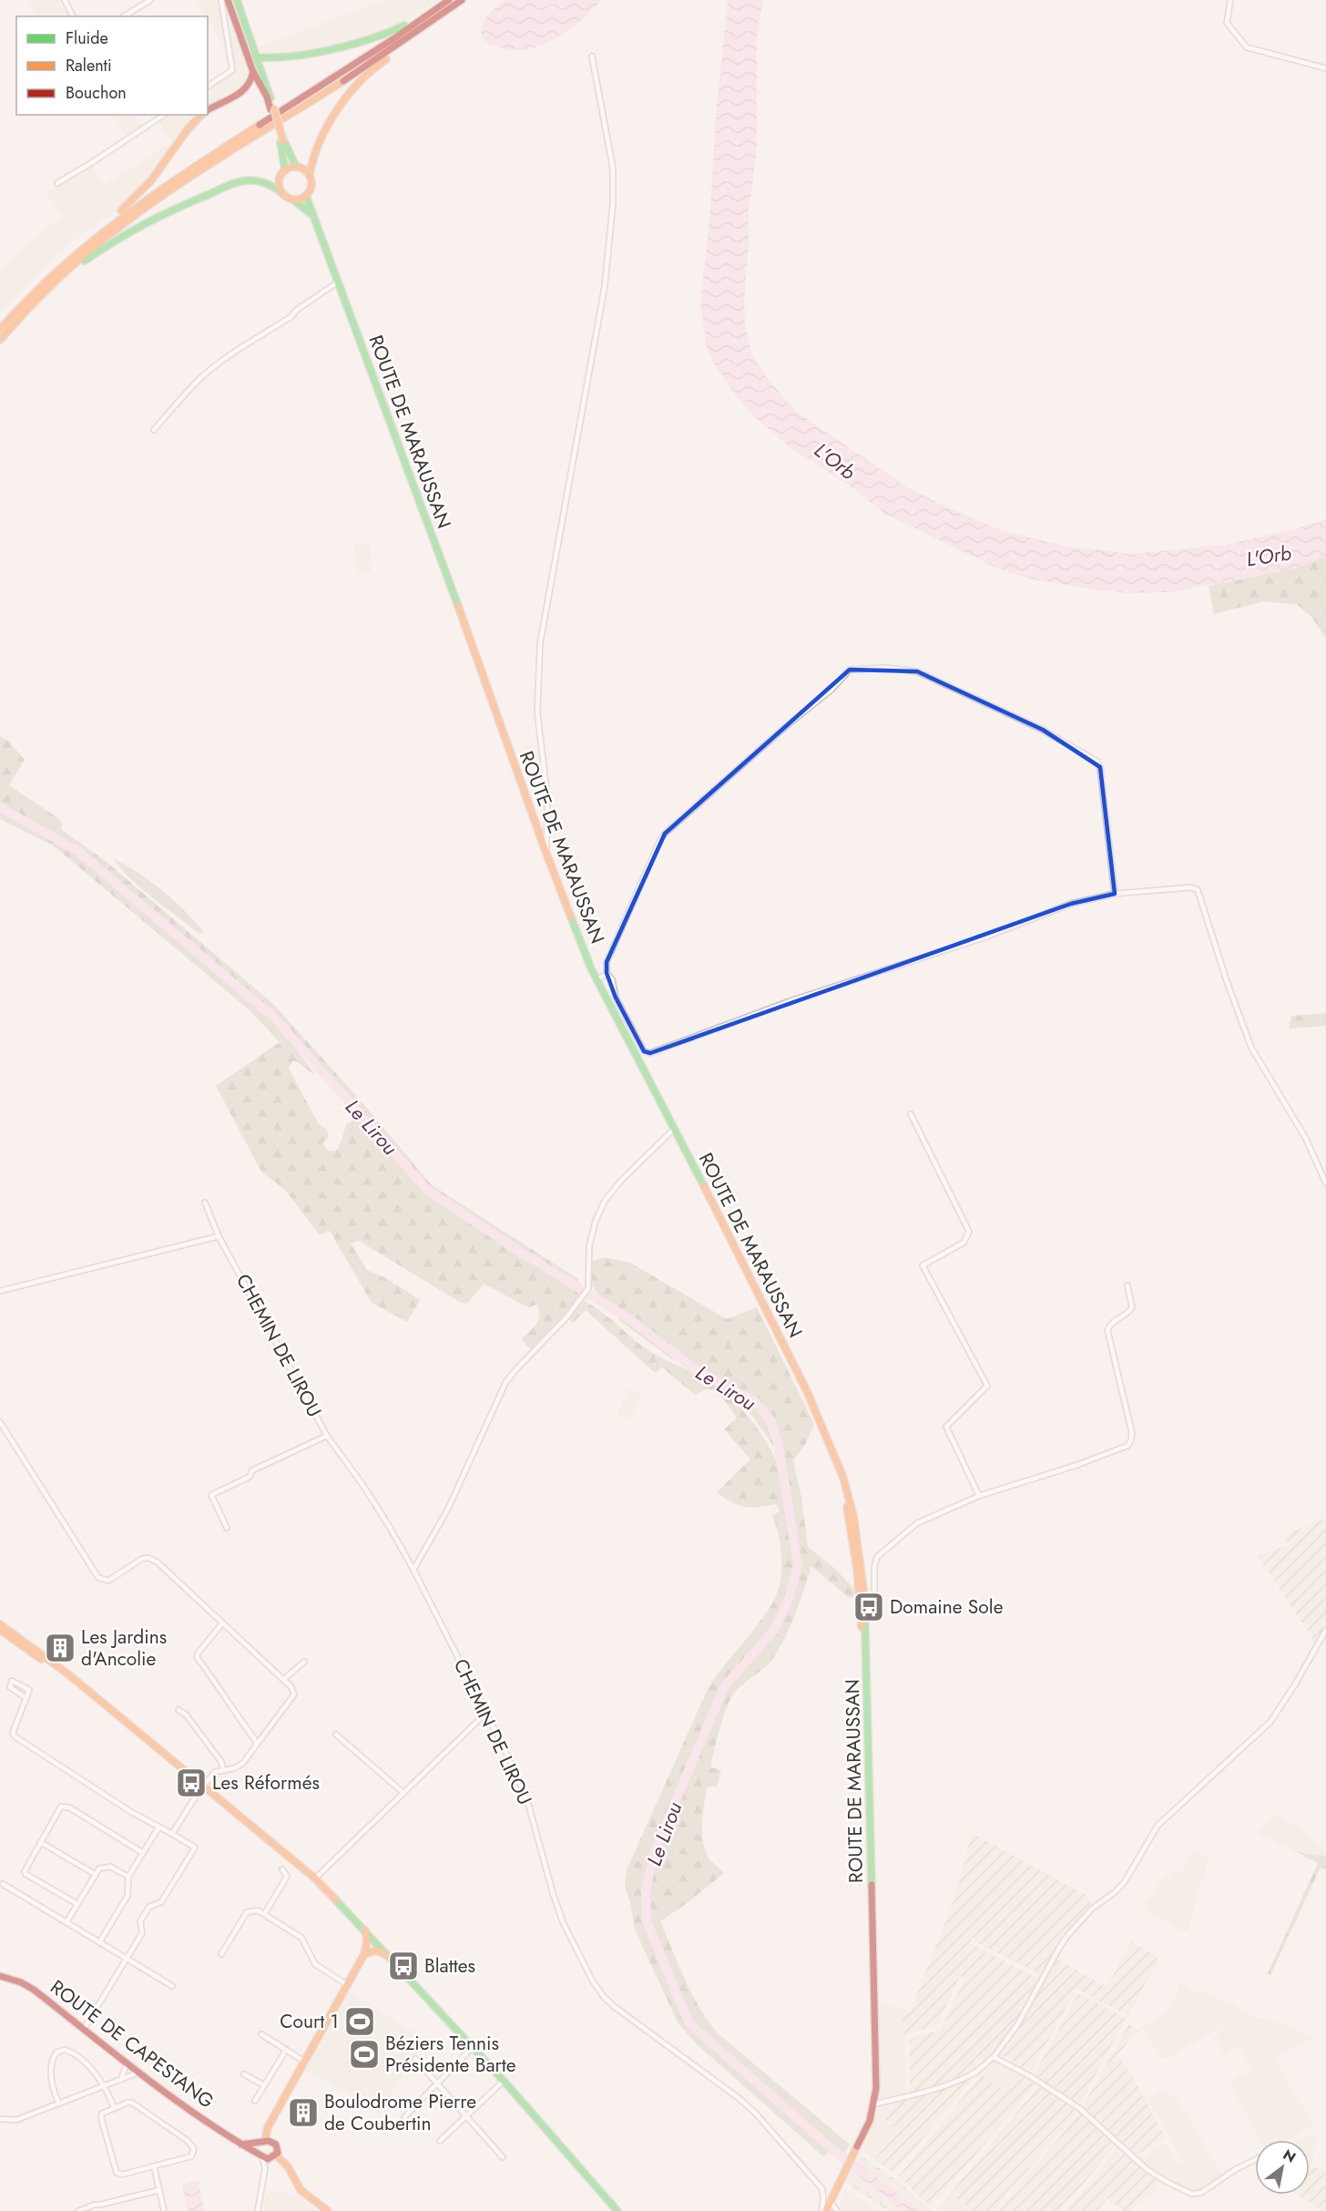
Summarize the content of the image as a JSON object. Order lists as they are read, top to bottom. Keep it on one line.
{"streets":{"main road":["ROUTE DE MARAUSSAN","ROUTE DE CAPESTANG"],"street":["CHEMIN DE LIROU"]},"water":["L'Orb","Le Lirou"],"places":{"bus stop":["Domaine Sole","Les Réformés","Blattes"],"building":["Les Jardins d'Ancolie","Boulodrome Pierre de Coubertin"],"sports":["Court 1","Béziers Tennis Présidente Barte"]},"legend":["Fluide","Ralenti","Bouchon"],"north":"top right"}
